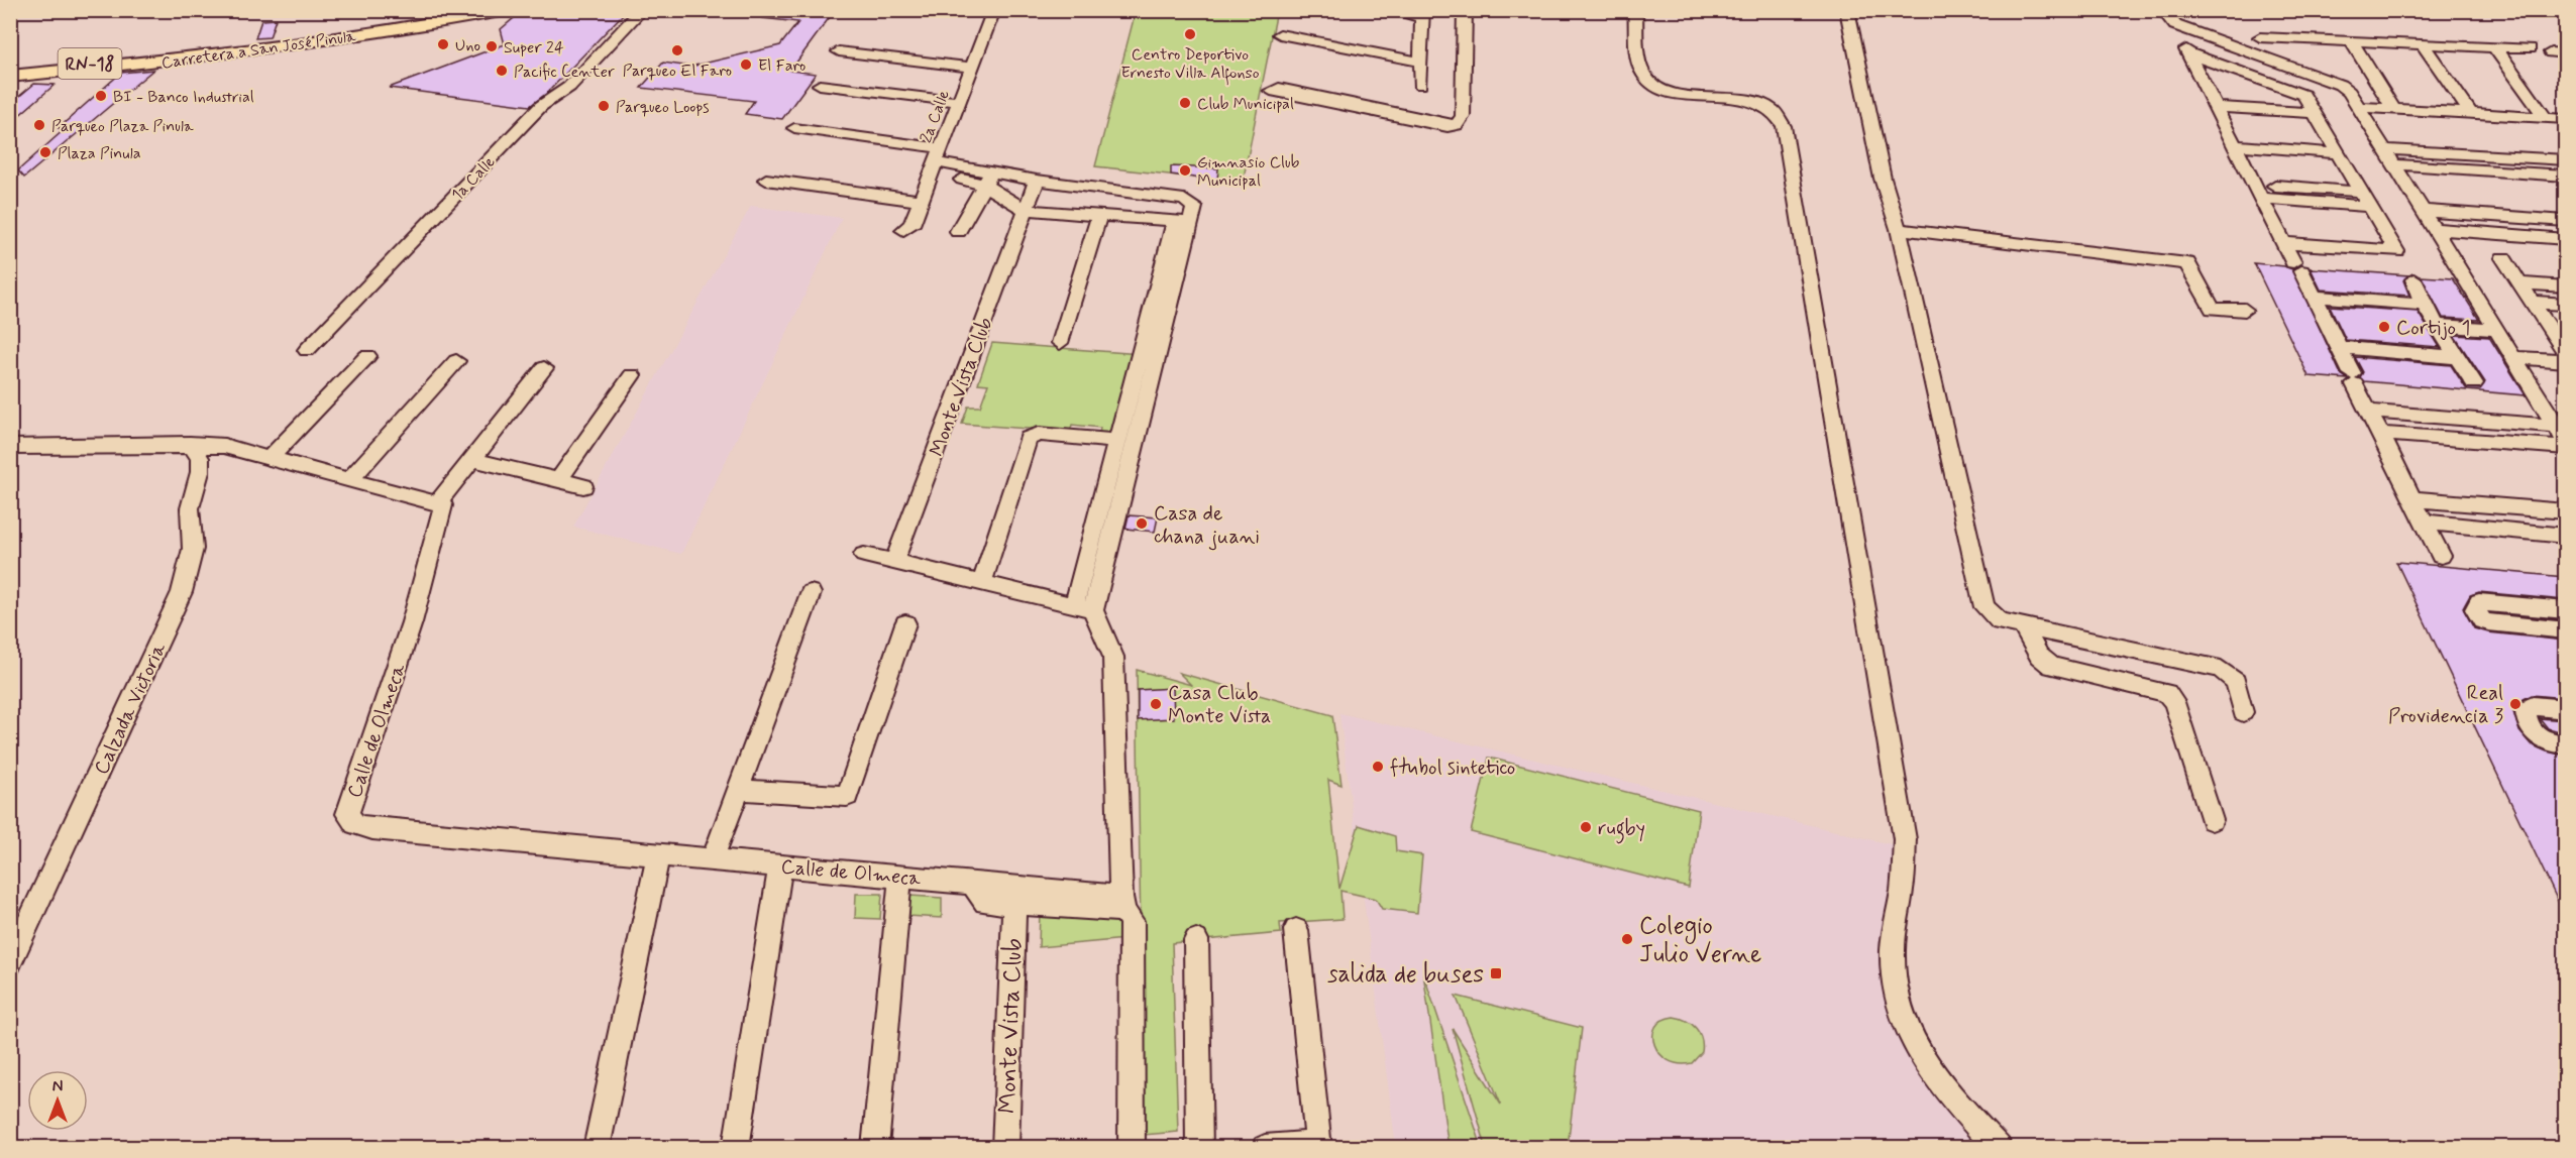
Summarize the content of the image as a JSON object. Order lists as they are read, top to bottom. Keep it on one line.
{"streets":{"main road":["Carretera a San José Pinula","RN-18"],"street":["2a Calle","1a Calle","Monte Vista Club","Calzada Victoria","Calle de Olmeca"]},"crossings":[["Monte Vista Club","Calle de Olmeca"]],"places":{"other":["Centro Deportivo Ernesto Villa Alfonso","Uno","Super 24","Parqueo El Faro","El Faro","Pacific Center","BI - Banco Industrial","Club Municipal","Parqueo Loops","Parqueo Plaza Pinula","Plaza Pinula","Gimnasio Club Municipal","Cortijo 1","Casa de chana juani","Casa Club Monte Vista","Real Providencia 3","ftubol sintetico","rugby","Colegio Julio Verne"],"transit":["salida de buses"]},"north":"top"}
